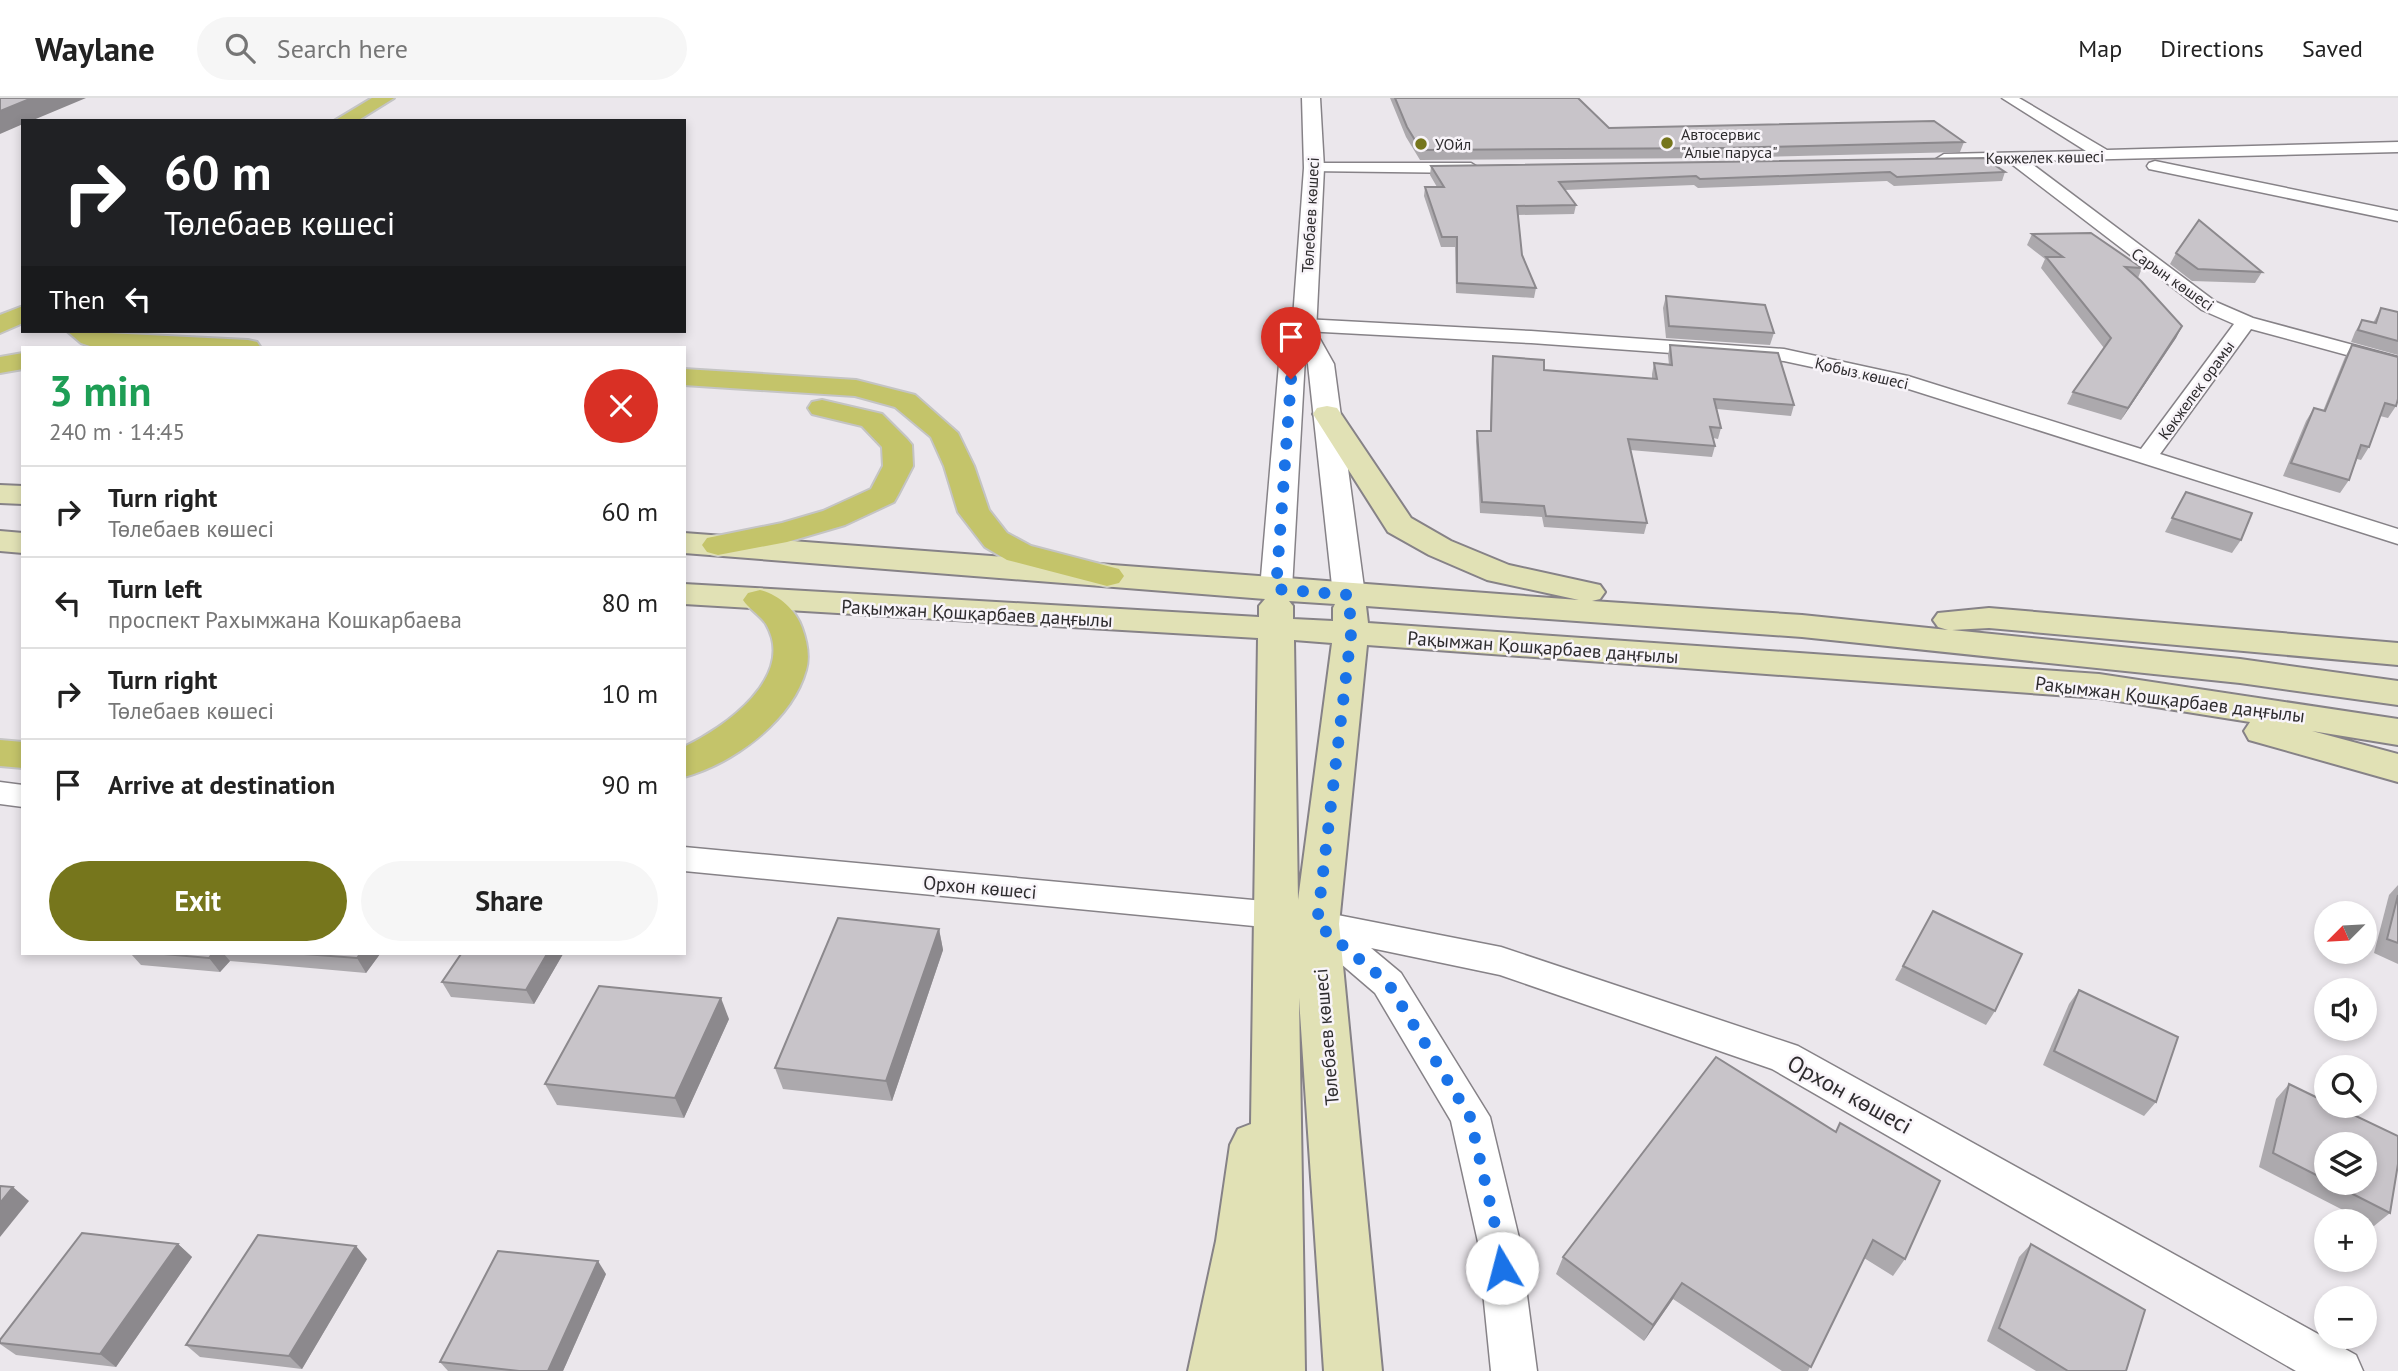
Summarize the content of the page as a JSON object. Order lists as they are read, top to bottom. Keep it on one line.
{"streets":{"main road":["Төлебаев көшесі","Рақымжан Қошқарбаев даңғылы"],"street":["Көкжелек көшесі","Сарын көшесі","Қобыз көшесі","Көкжелек орамы","Орхон көшесі"]},"crossings":[["Көкжелек көшесі","Сарын көшесі"],["Төлебаев көшесі","Қобыз көшесі"],["Төлебаев көшесі","Рақымжан Қошқарбаев даңғылы"],["Төлебаев көшесі","Орхон көшесі"],["Сарын көшесі","Көкжелек орамы"],["Қобыз көшесі","Көкжелек орамы"]],"places":["Автосервис \"Алые паруса\"","УОйл"],"north":"bottom left","page":{"header":"Waylane","search":"Search here","nav":["Map","Directions","Saved"],"turn":["60 m","Төлебаев көшесі"],"then":"Then","heading":["3 min","240 m · 14:45"],"list":[{"name":"Turn right","note":"Төлебаев көшесі","value":"60 m"},{"name":"Turn left","note":"проспект Рахымжана Кошкарбаева","value":"80 m"},{"name":"Turn right","note":"Төлебаев көшесі","value":"10 m"},{"name":"Arrive at destination","value":"90 m"}],"buttons":["Exit","Share"],"map_buttons":["+","−"]}}
